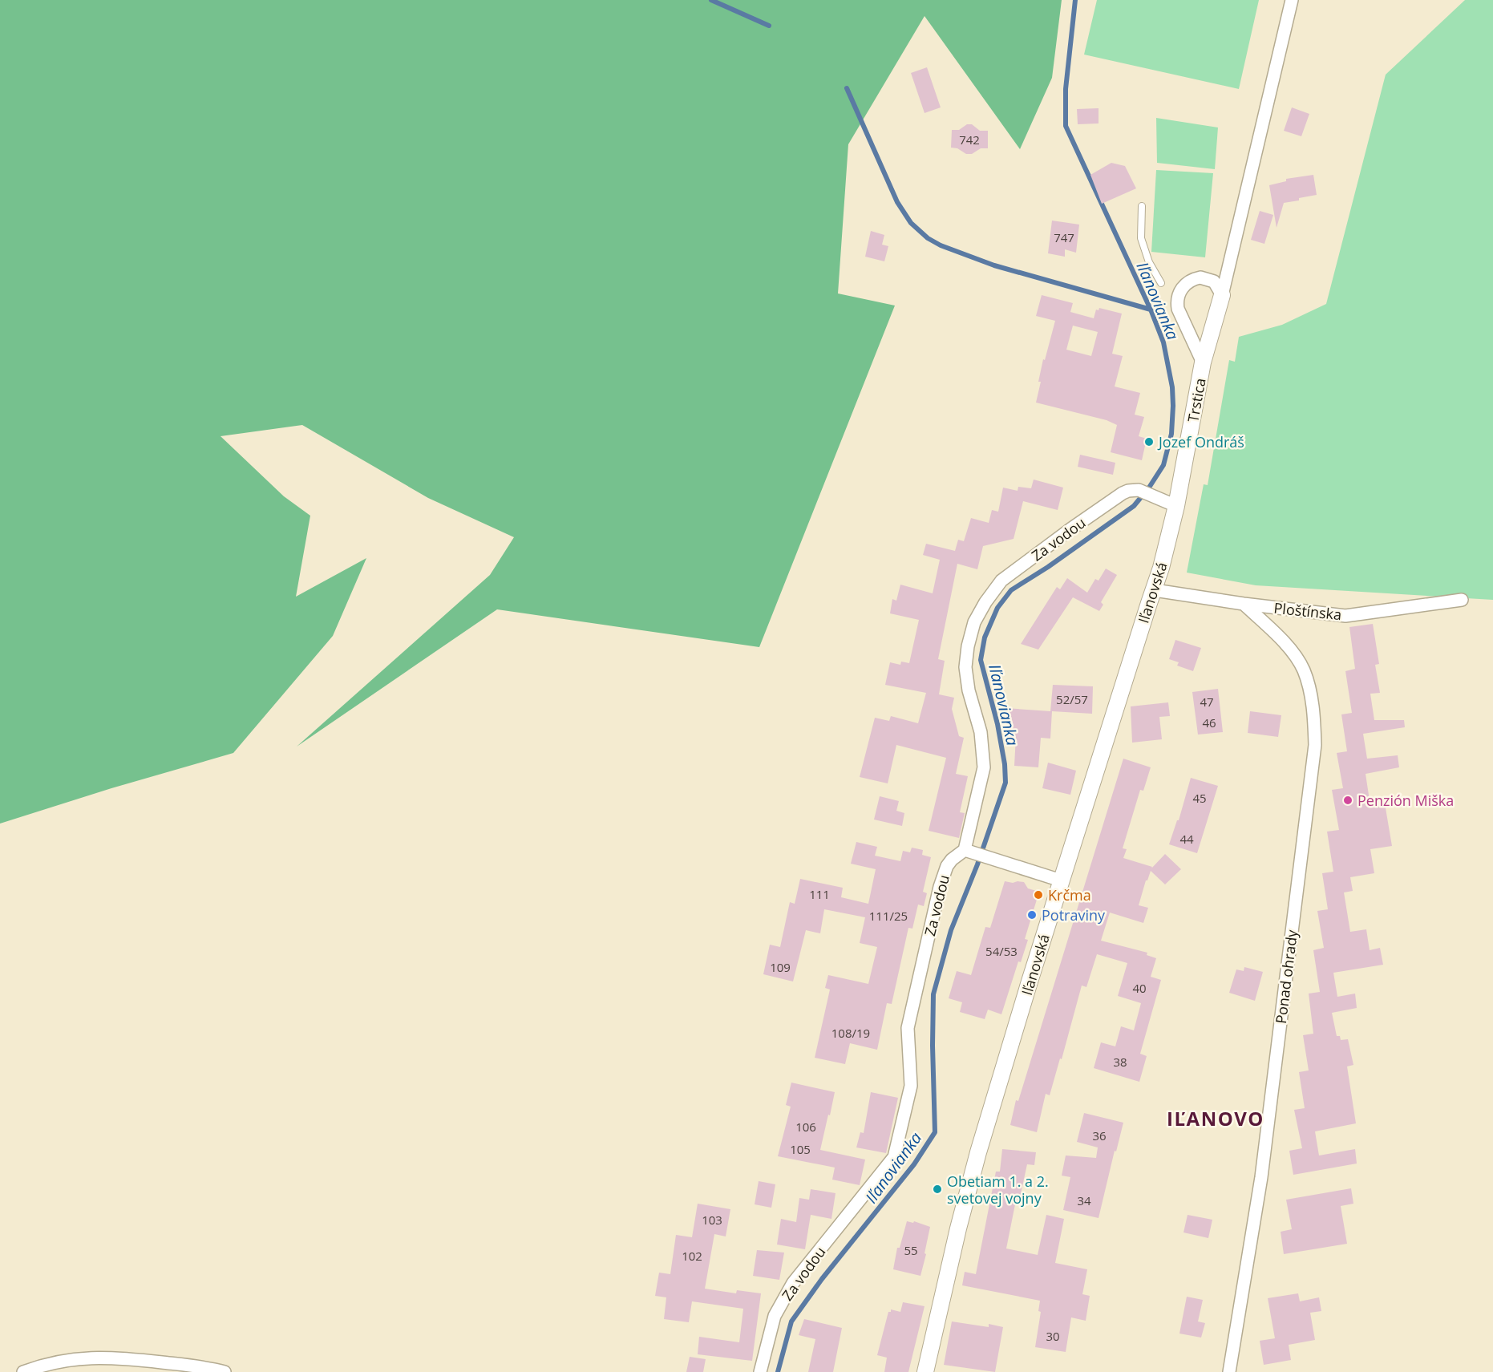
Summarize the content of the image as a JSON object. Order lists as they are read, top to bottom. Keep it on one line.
{"streets":{"street":["Trstica","Za vodou","Iľanovská","Ploštínska","Ponad ohrady"]},"crossings":[["Trstica","Za vodou"],["Trstica","Iľanovská"],["Za vodou","Iľanovská"],["Iľanovská","Ploštínska"],["Ploštínska","Ponad ohrady"]],"districts":["IĽANOVO"],"water":["Iľanovianka"],"places":["Jozef Ondráš","Penzión Miška","Krčma","Potraviny","Obetiam 1. a 2. svetovej vojny"],"house_numbers":["742","747","52/57","47","46","45","44","111","111/25","54/53","109","40","108/19","38","106","36","105","34","103","55","102","30"]}
